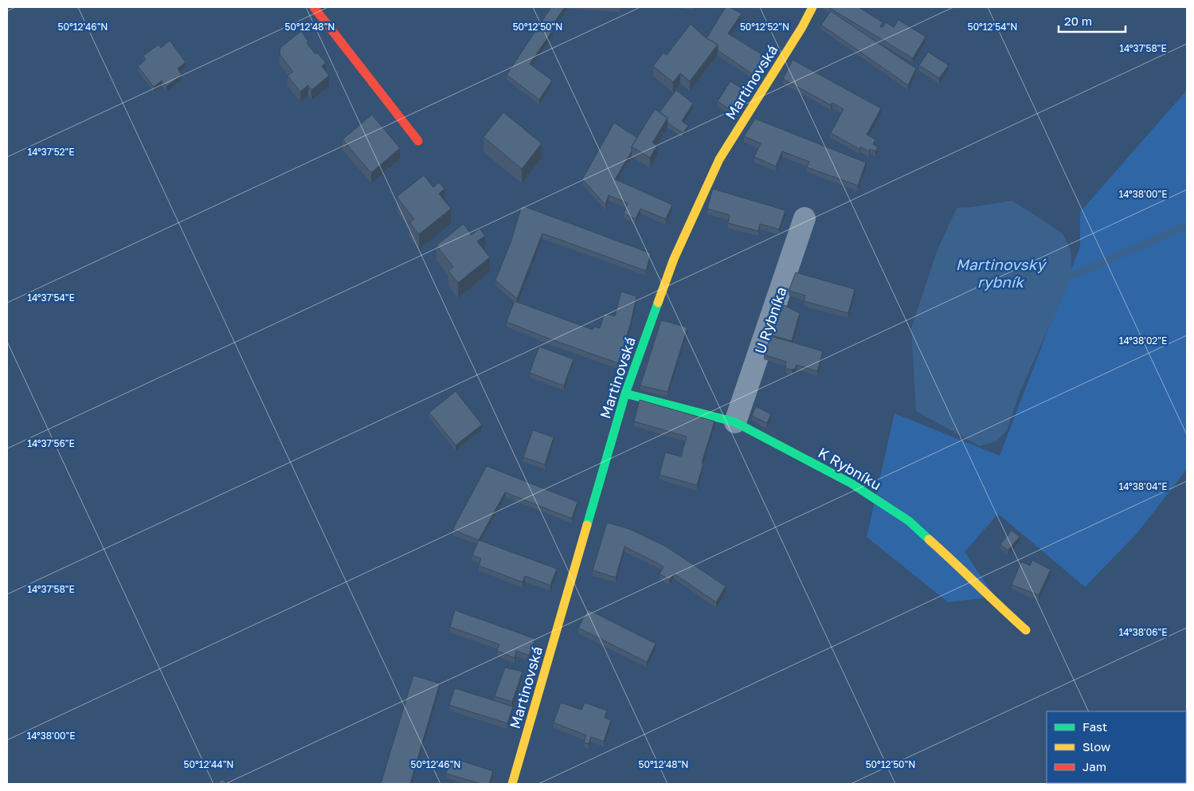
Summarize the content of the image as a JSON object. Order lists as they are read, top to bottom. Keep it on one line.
{"streets":{"street":["Martinovská","U Rybníka","K Rybníku"]},"crossings":[["Martinovská","K Rybníku"],["U Rybníka","K Rybníku"]],"water":["Martinovský rybník"],"legend":["Fast","Slow","Jam"],"scale_bar":"20 m","coordinates":["50°12'46\"N","50°12'48\"N","50°12'50\"N","50°12'52\"N","50°12'54\"N","14°37'58\"E","14°37'52\"E","14°38'00\"E","14°37'54\"E","14°38'02\"E","14°37'56\"E","14°38'04\"E","14°38'06\"E","50°12'44\"N"]}
